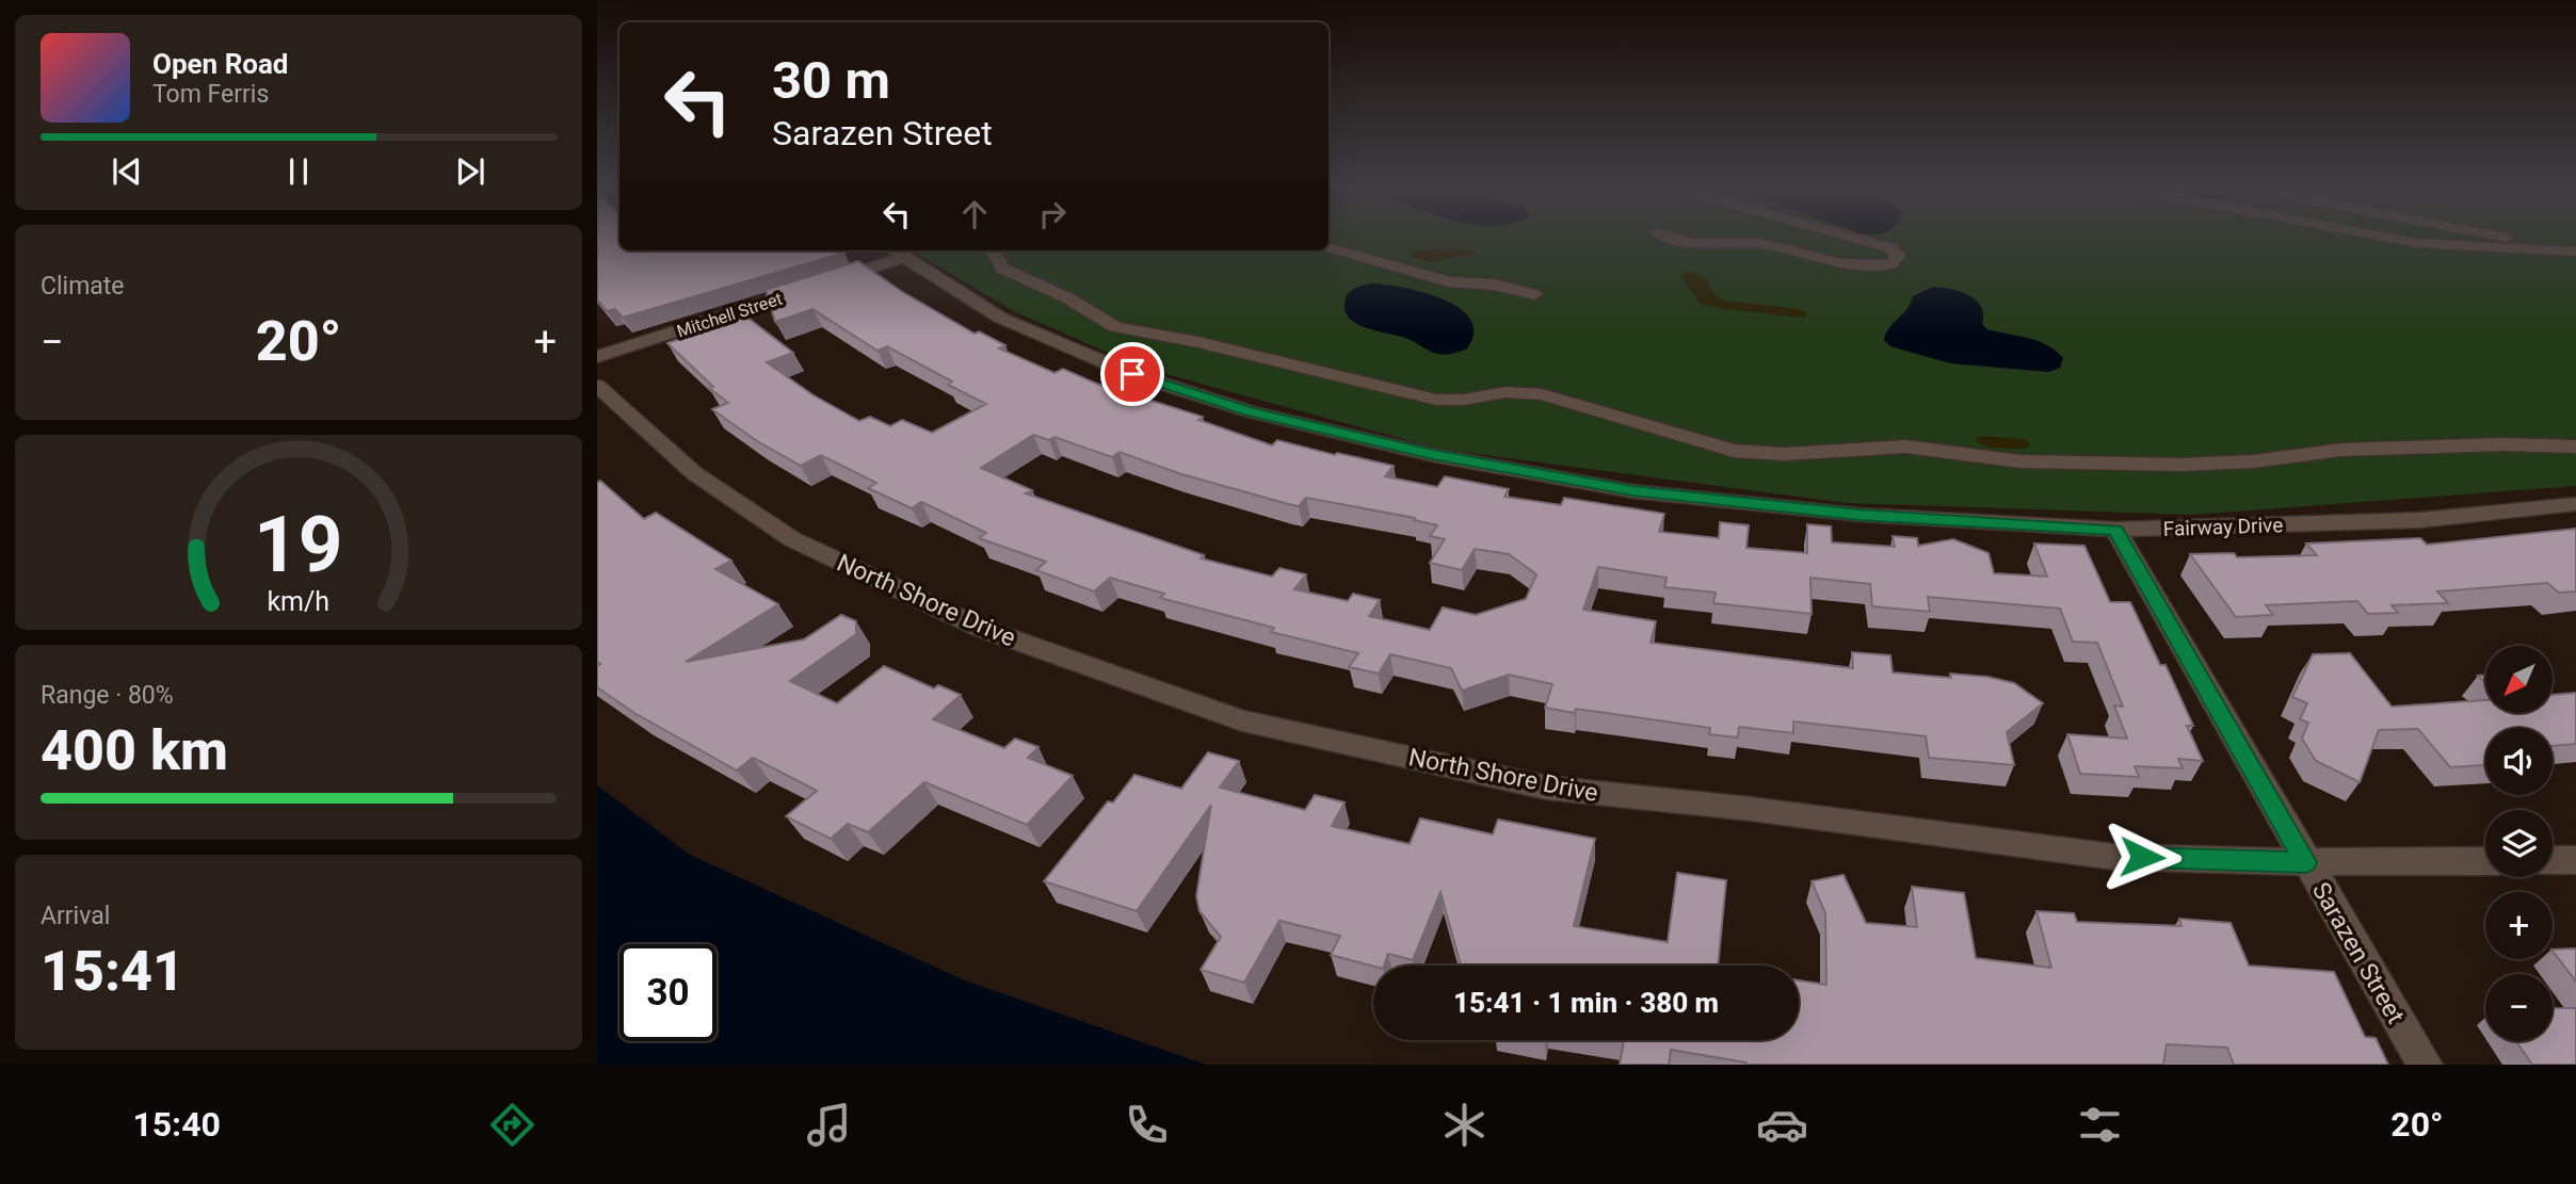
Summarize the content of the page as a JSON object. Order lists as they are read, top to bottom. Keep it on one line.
{"streets":{"street":["Mitchell Street","Fairway Drive","North Shore Drive","Sarazen Street"]},"crossings":[["Mitchell Street","Fairway Drive"],["Fairway Drive","Sarazen Street"],["North Shore Drive","Sarazen Street"]],"north":"bottom left","page":{"turn":["30 m","Sarazen Street"],"song":["Open Road","Tom Ferris"],"tile":["Climate",["Range · 80%","400 km"],["Arrival","15:41"]],"heat":["−","20°","+"],"map_buttons":["+","−"],"limit":"30","trip":"15:41 · 1 min · 380 m","tabs":["15:40","20°"],"gauge":["19","km/h"]}}
